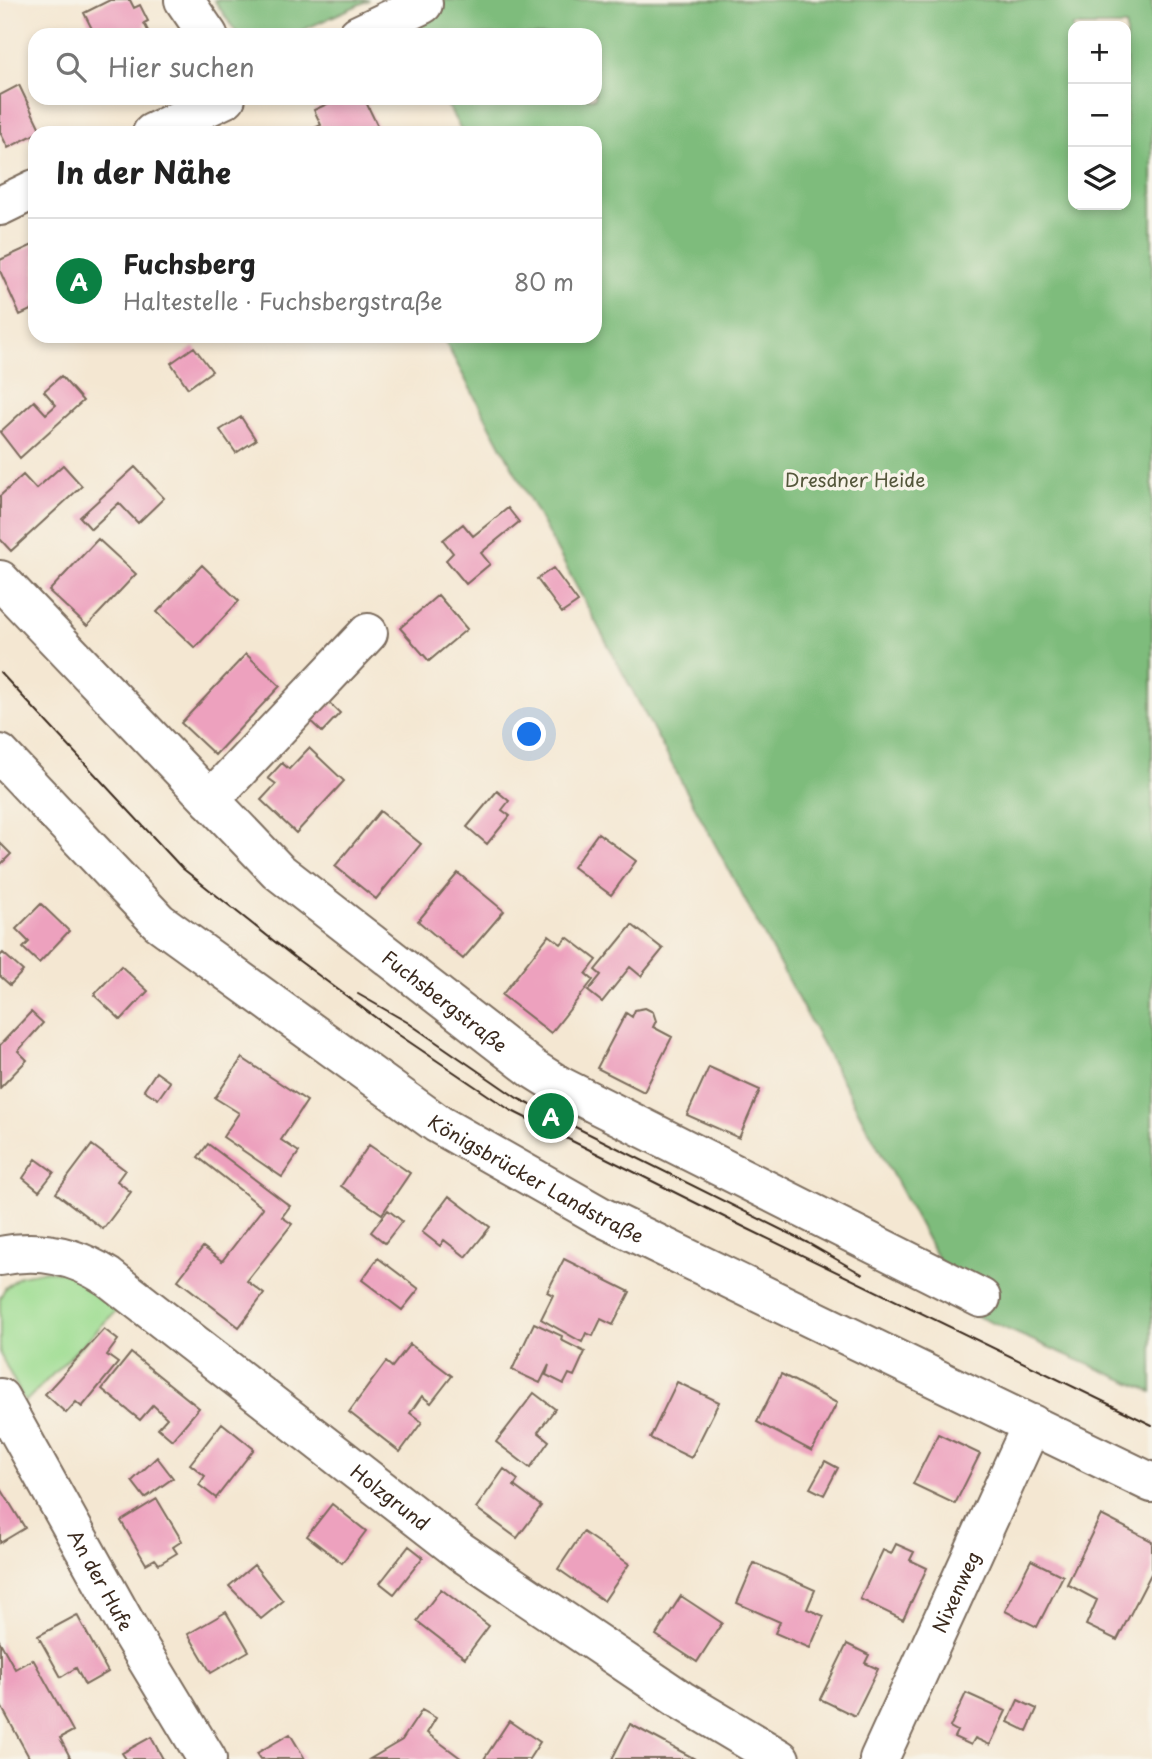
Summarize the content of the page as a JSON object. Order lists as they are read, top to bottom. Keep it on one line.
{"streets":{"street":["Fuchsbergstraße","Königsbrücker Landstraße","Holzgrund","An der Hufe","Nixenweg"]},"crossings":[["Königsbrücker Landstraße","Nixenweg"]],"parks":["Dresdner Heide"],"page":{"map_buttons":["+","−"],"search":"Hier suchen","heading":"In der Nähe","list":[{"mark":"A","name":"Fuchsberg","note":"Haltestelle · Fuchsbergstraße","value":"80 m"}],"pins":"A"}}
